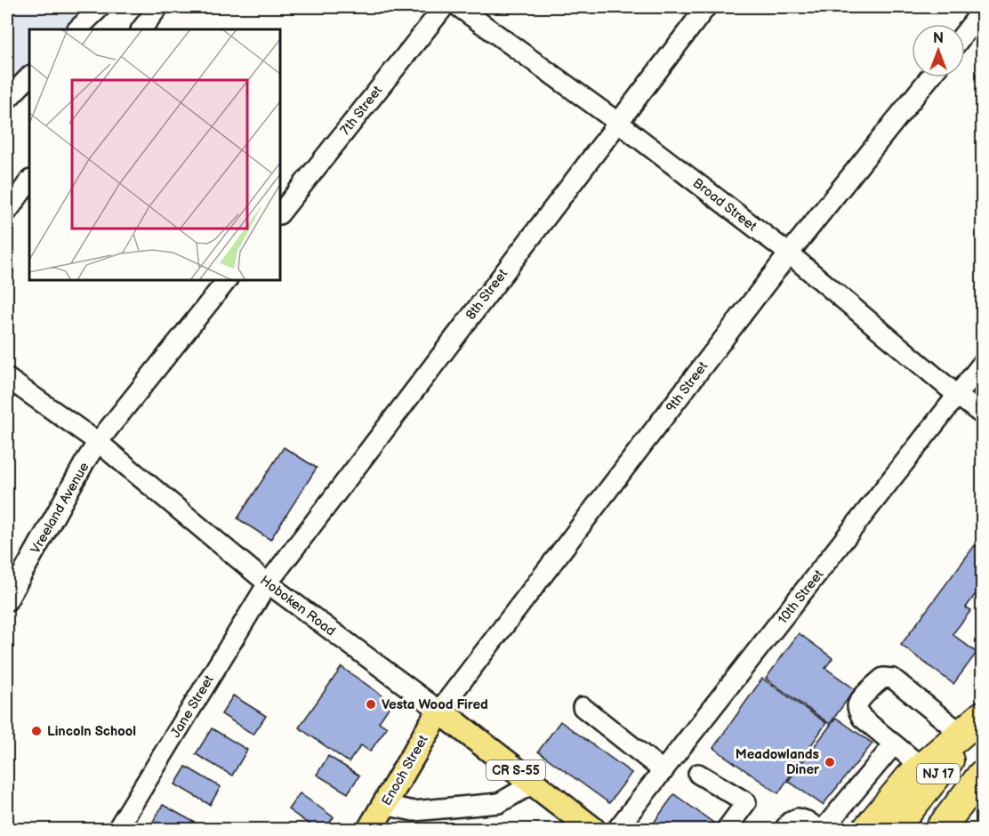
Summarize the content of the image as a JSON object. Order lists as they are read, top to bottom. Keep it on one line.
{"streets":{"highway":["NJ 17"],"main road":["Hoboken Road","Enoch Street","CR S-55"],"street":["7th Street","Broad Street","8th Street","9th Street","Vreeland Avenue","10th Street","Jane Street"]},"crossings":[["Broad Street","8th Street"],["Broad Street","9th Street"],["Broad Street","10th Street"],["8th Street","Hoboken Road"],["8th Street","Jane Street"],["9th Street","Hoboken Road"],["9th Street","Enoch Street"],["Vreeland Avenue","Hoboken Road"],["Hoboken Road","Jane Street"],["Hoboken Road","Enoch Street"]],"places":["Vesta Wood Fired","Lincoln School","Meadowlands Diner"],"north":"top"}
